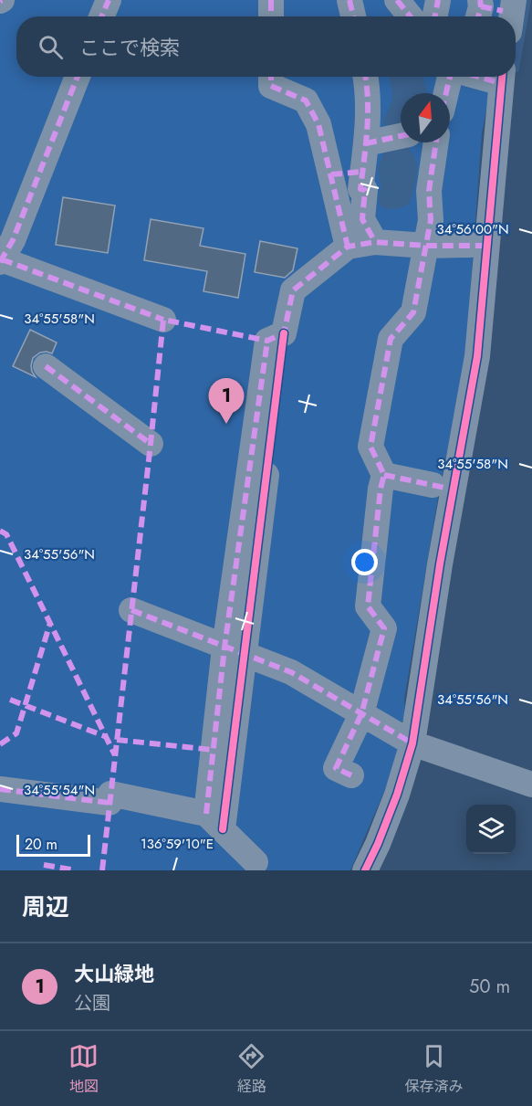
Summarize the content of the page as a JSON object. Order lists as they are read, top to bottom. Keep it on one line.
{"scale_bar":"20 m","north":"top","page":{"search":"ここで検索","pins":"1","scale":"20 m","heading":"周辺","list":[{"mark":"1","name":"大山緑地","note":"公園","value":"50 m"}],"nav":["地図","経路","保存済み"]},"coordinates":["34°56'00\"N","34°55'58\"N","34°55'56\"N","34°55'54\"N","136°59'10\"E"]}
